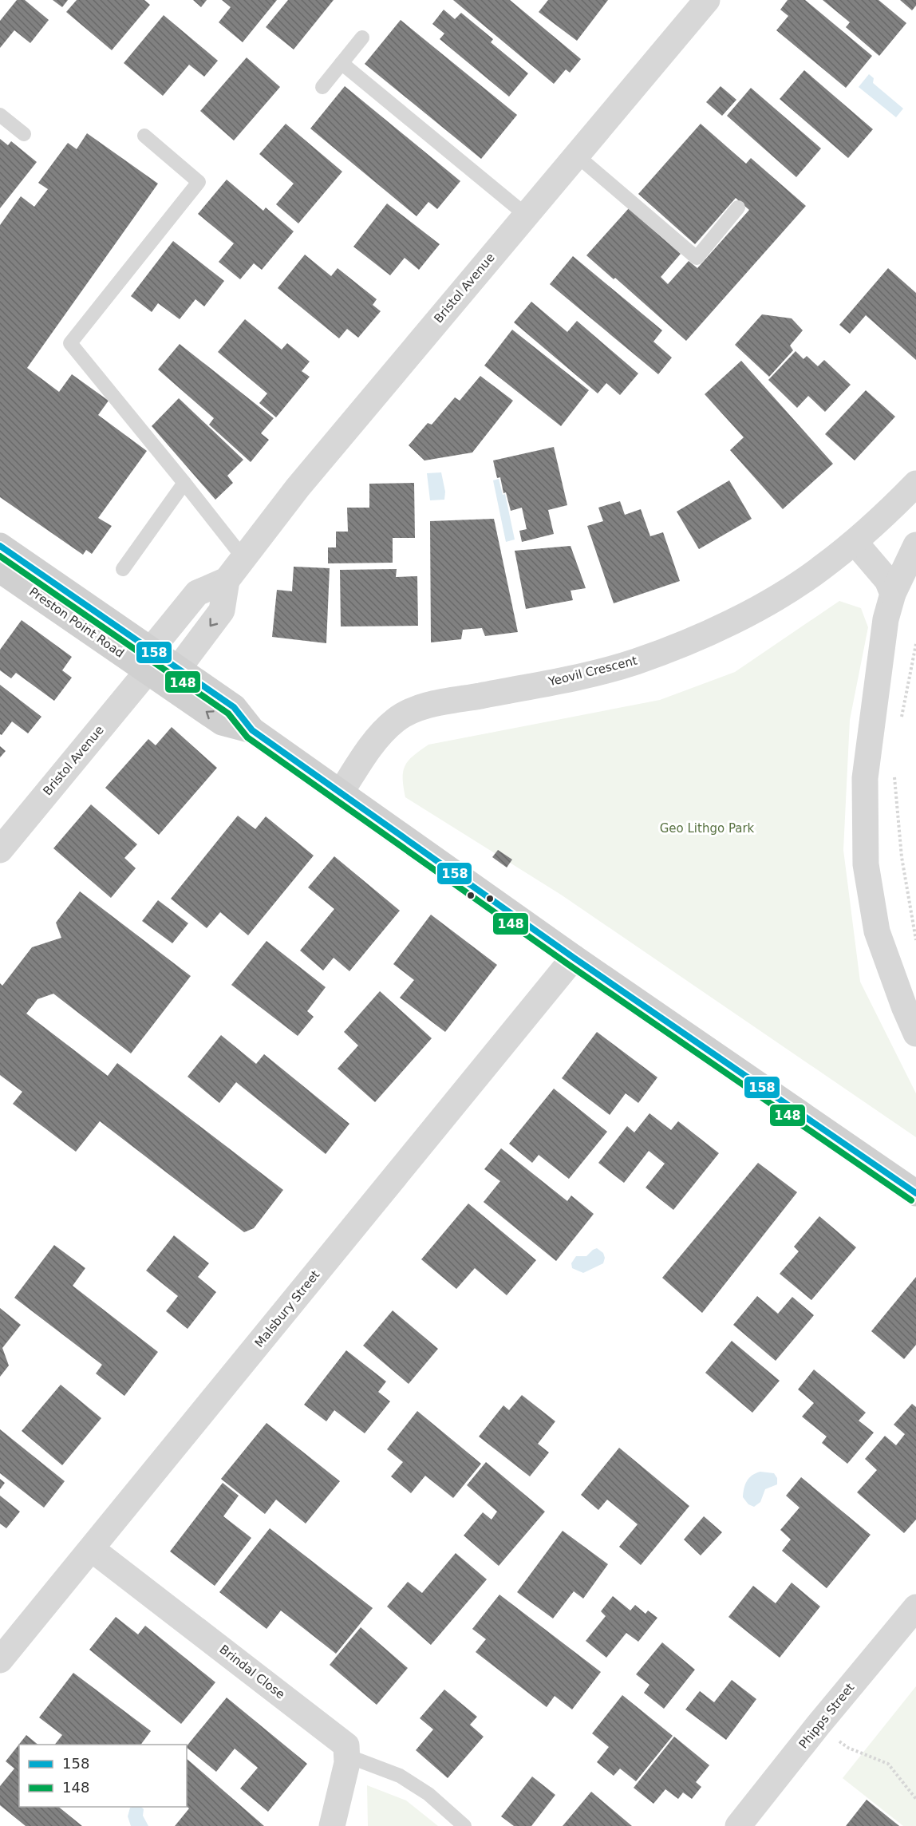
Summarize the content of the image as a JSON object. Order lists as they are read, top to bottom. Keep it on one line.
{"streets":{"main road":["Preston Point Road"],"street":["Bristol Avenue","Yeovil Crescent","Malsbury Street","Brindal Close","Phipps Street"]},"crossings":[["Bristol Avenue","Preston Point Road"],["Preston Point Road","Yeovil Crescent"],["Preston Point Road","Malsbury Street"],["Malsbury Street","Brindal Close"]],"parks":["Geo Lithgo Park"],"lines":["transit line 158","transit line 148"],"legend":["158","148"]}
